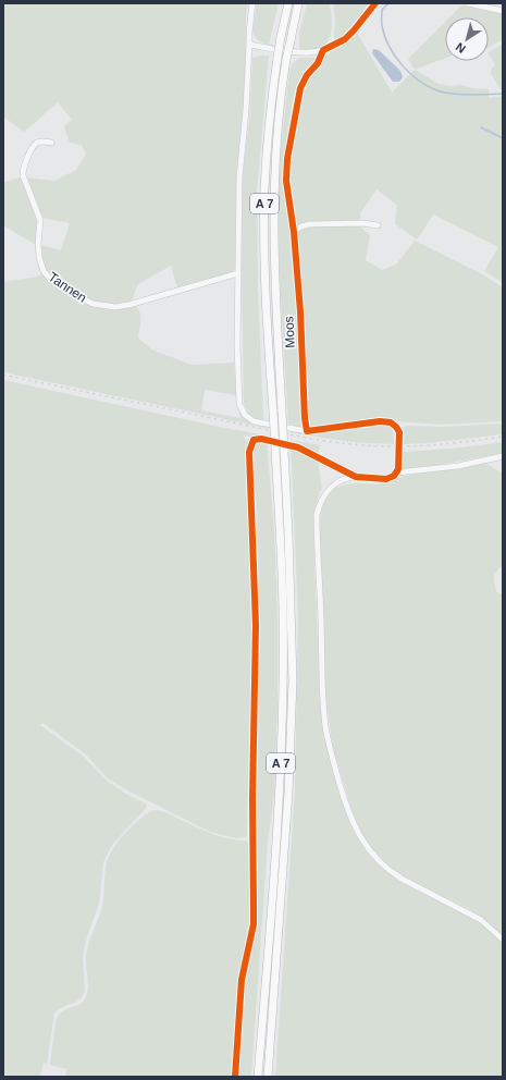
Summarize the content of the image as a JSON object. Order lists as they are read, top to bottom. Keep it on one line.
{"streets":{"highway":["A 7"],"street":["Tannen","Moos"]},"north":"bottom left"}
